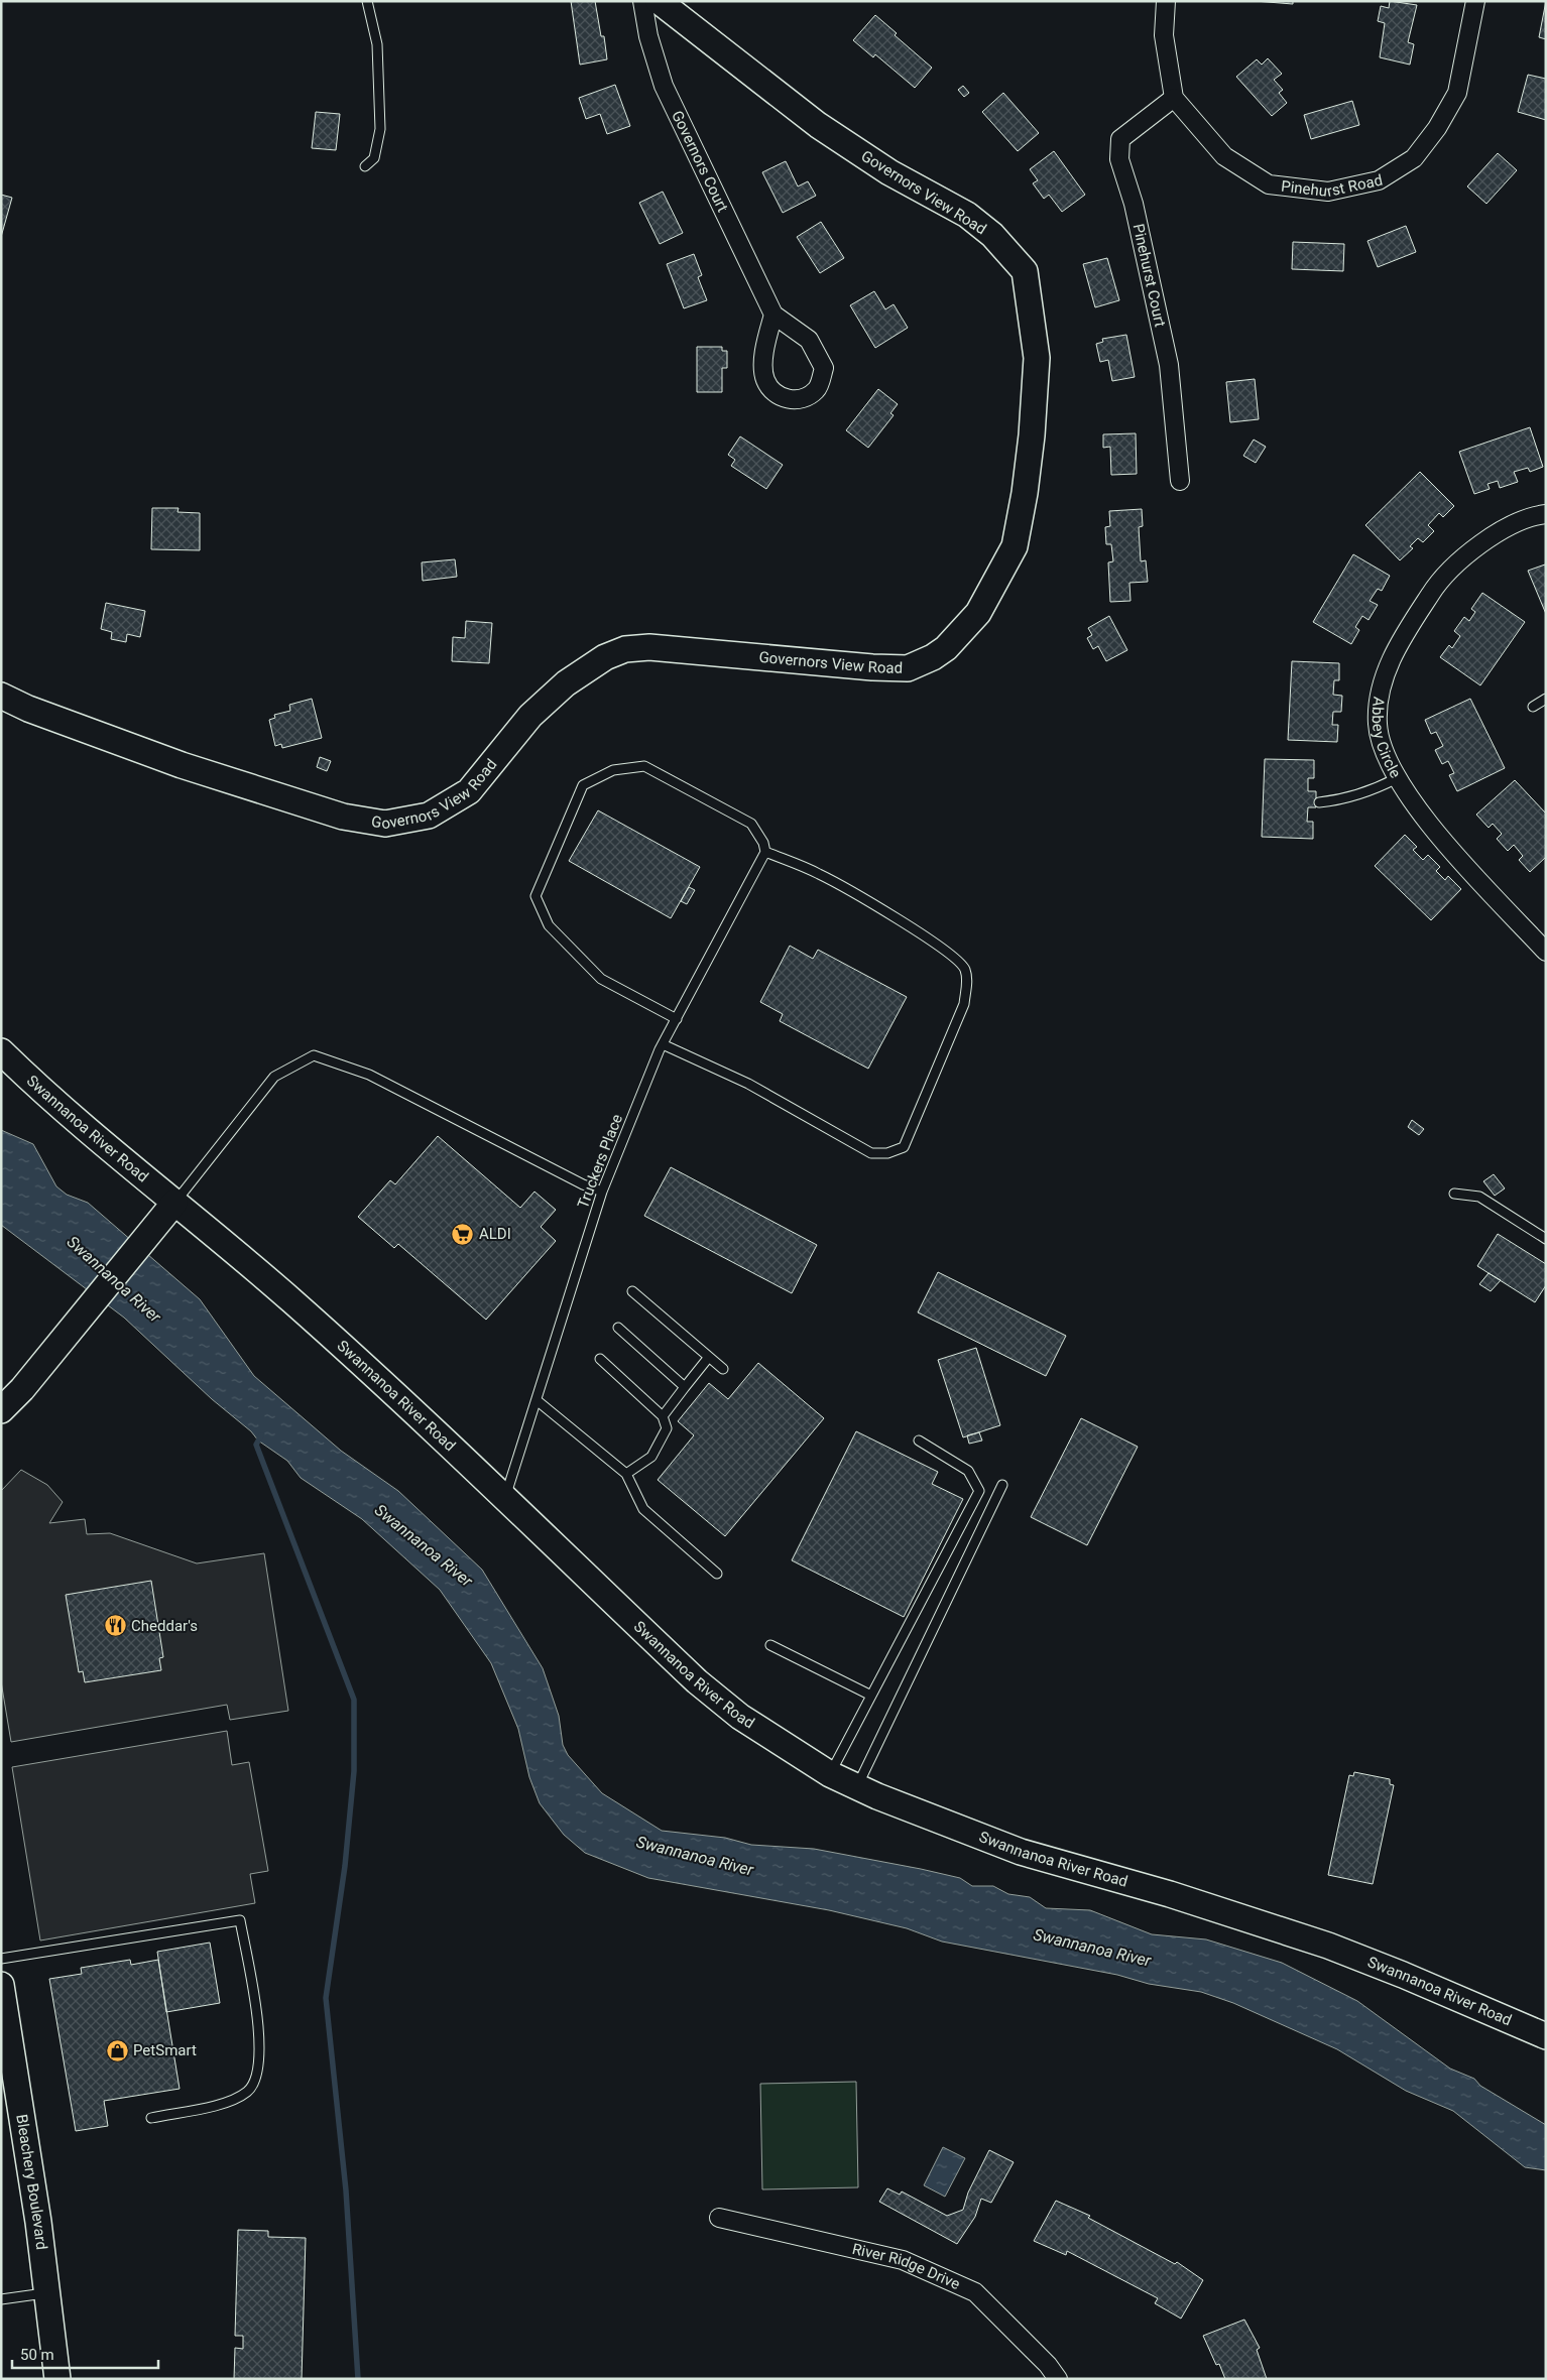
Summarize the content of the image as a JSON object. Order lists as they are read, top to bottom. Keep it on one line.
{"streets":{"street":["Governors Court","Pinehurst Road","Governors View Road","Pinehurst Court","Abbey Circle","Swannanoa River Road","Bleachery Boulevard","River Ridge Drive"],"lane":["Truckers Place"]},"crossings":[["Pinehurst Road","Pinehurst Court"],["Swannanoa River Road","Truckers Place"]],"water":["Swannanoa River"],"places":{"supermarket":["ALDI"],"restaurant":["Cheddar's"],"shop":["PetSmart"]},"scale_bar":"50 m"}
